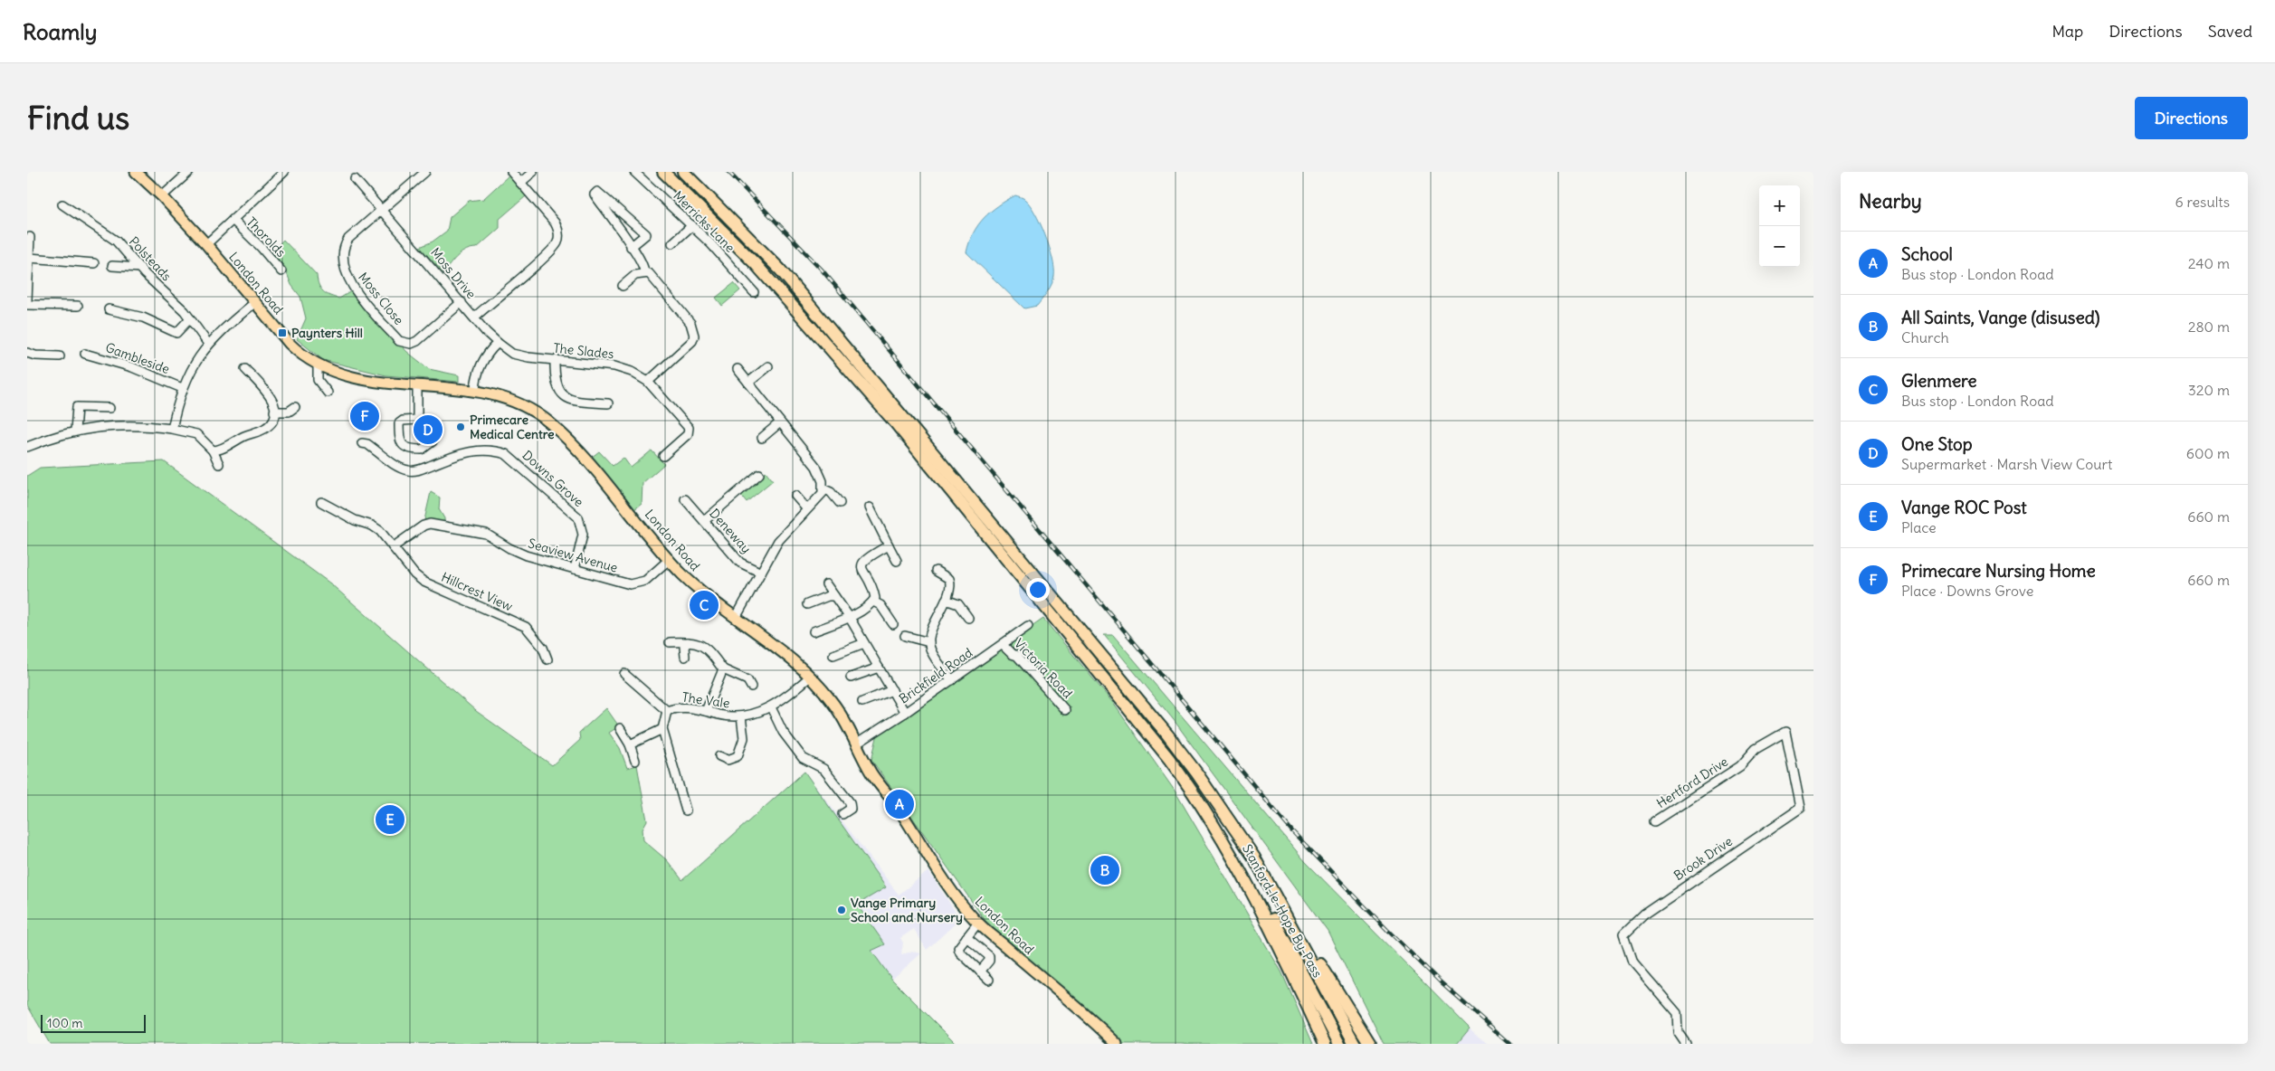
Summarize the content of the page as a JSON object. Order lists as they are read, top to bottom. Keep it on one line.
{"streets":{"highway":["Stanford-le-Hope By-Pass"],"main road":["London Road"],"street":["Merricks Lane","Thorolds","Polsteads","Moss Drive","Moss Close","The Slades","Gambleside","Downs Grove","Deneway","Seaview Avenue","Hillcrest View","Victoria Road","Brickfield Road","The Vale","Hertford Drive","Brook Drive"]},"crossings":[["Moss Drive","Moss Close"],["Moss Drive","The Slades"],["London Road","Seaview Avenue"],["London Road","Brickfield Road"],["London Road","The Vale"],["Downs Grove","Seaview Avenue"],["Seaview Avenue","Hillcrest View"],["Victoria Road","Brickfield Road"],["Hertford Drive","Brook Drive"]],"places":{"transit":["Paynters Hill"],"other":["Primecare Medical Centre","Vange Primary School and Nursery"]},"scale_bar":"100 m","page":{"header":"Roamly","nav":["Map","Directions","Saved"],"buttons":"Directions","title":"Find us","heading":["Nearby","6 results"],"map_buttons":["+","−"],"list":[{"mark":"A","name":"School","note":"Bus stop · London Road","value":"240 m"},{"mark":"B","name":"All Saints, Vange (disused)","note":"Church","value":"280 m"},{"mark":"C","name":"Glenmere","note":"Bus stop · London Road","value":"320 m"},{"mark":"D","name":"One Stop","note":"Supermarket · Marsh View Court","value":"600 m"},{"mark":"E","name":"Vange ROC Post","note":"Place","value":"660 m"},{"mark":"F","name":"Primecare Nursing Home","note":"Place · Downs Grove","value":"660 m"}],"pins":["F","D","C","A","E","B"],"scale":"100 m"}}
